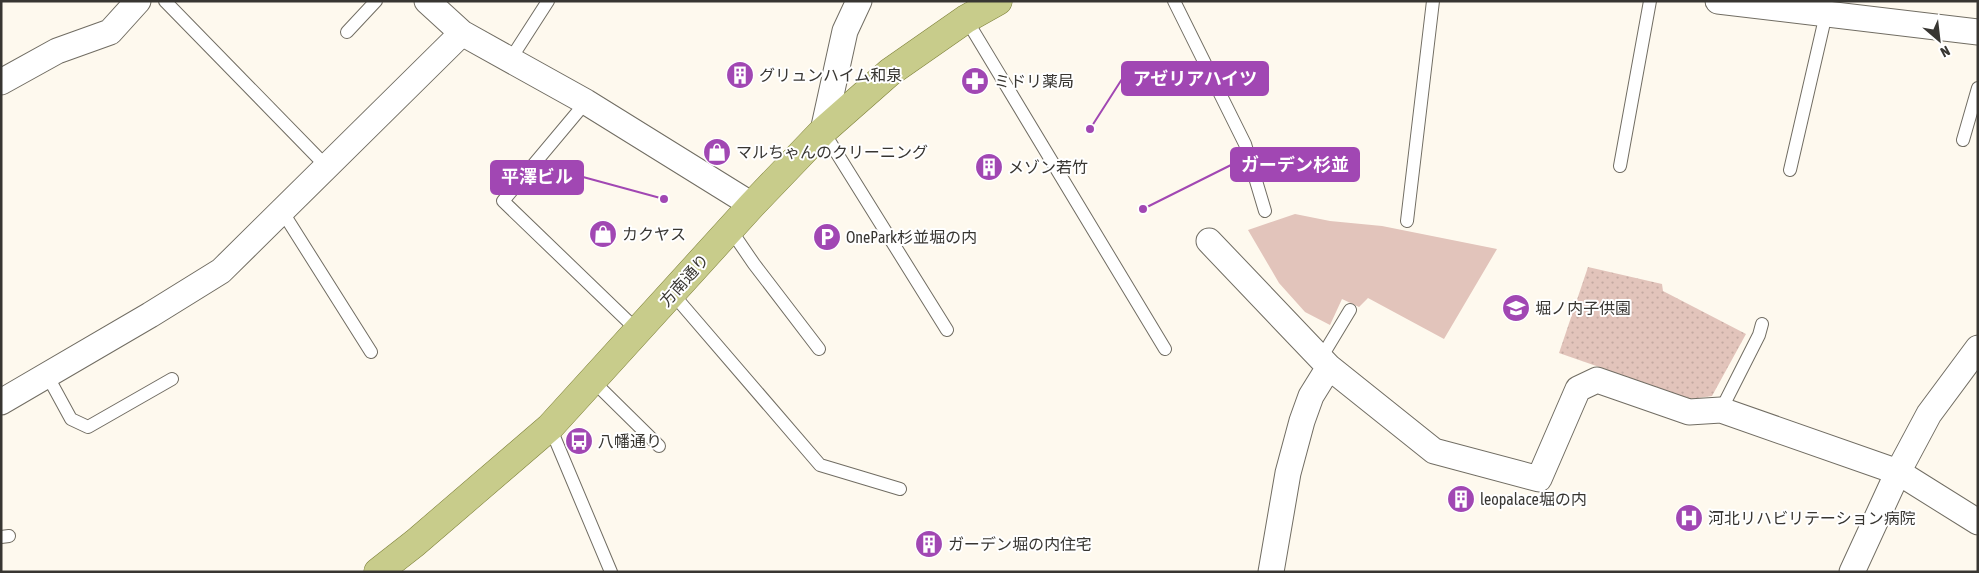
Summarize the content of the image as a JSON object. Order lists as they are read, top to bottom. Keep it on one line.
{"streets":{"main road":["方南通り"]},"places":{"building":["グリュンハイム和泉","メゾン若竹","leopalace堀の内","ガーデン堀の内住宅"],"pharmacy":["ミドリ薬局"],"other":["アゼリアハイツ","平澤ビル","ガーデン杉並"],"shop":["マルちゃんのクリーニング","カクヤス"],"parking":["OnePark杉並堀の内"],"school or university":["堀ノ内子供園"],"bus stop":["八幡通り"],"hospital":["河北リハビリテーション病院"]},"north":"bottom right"}
